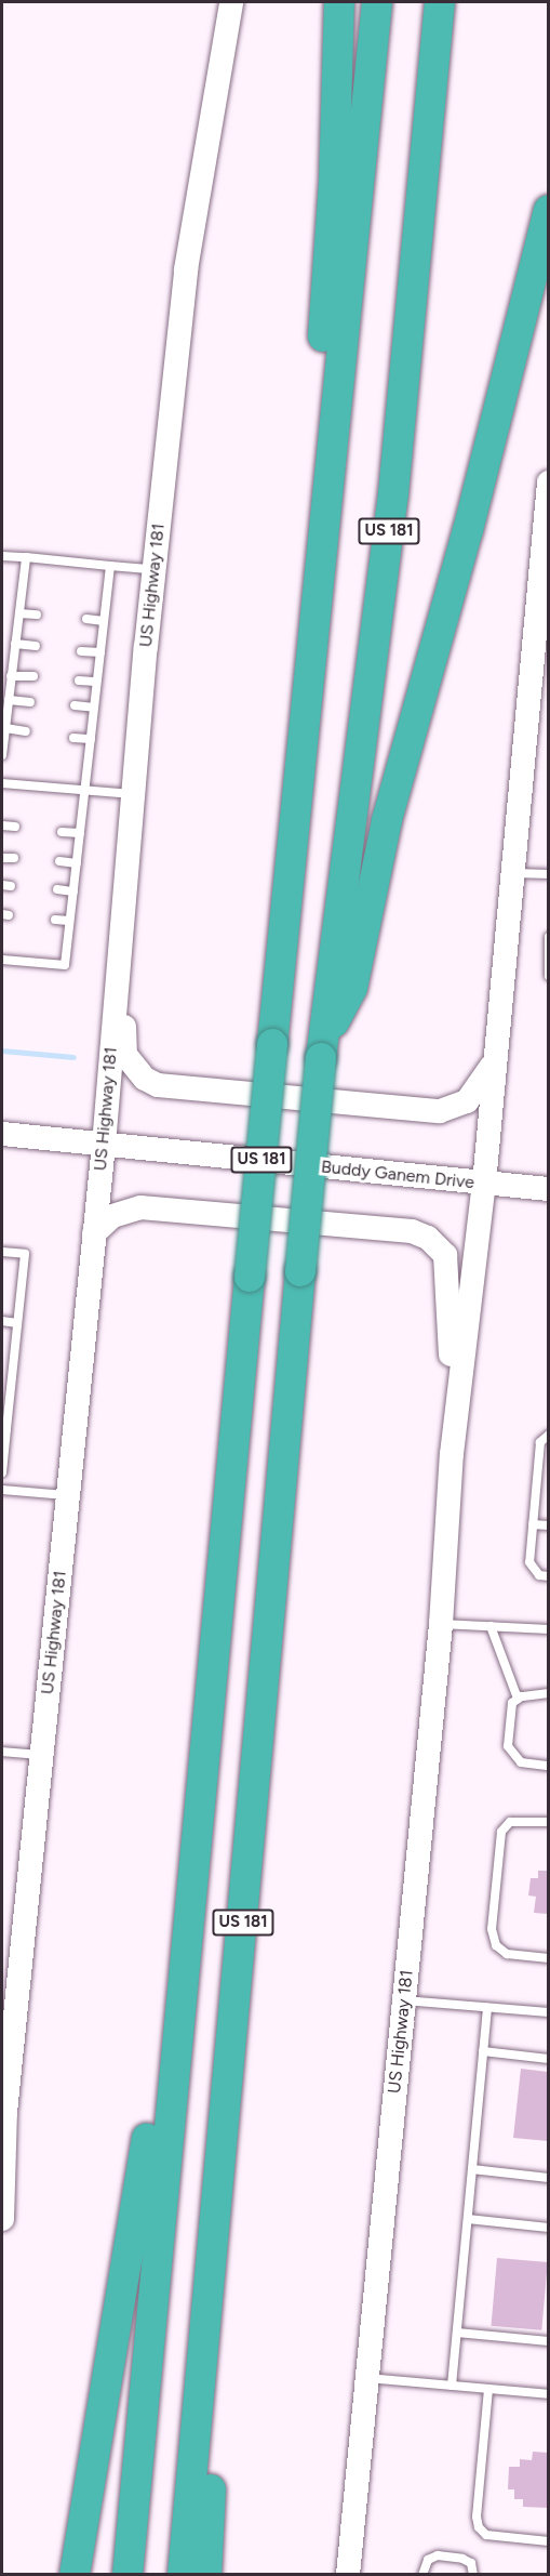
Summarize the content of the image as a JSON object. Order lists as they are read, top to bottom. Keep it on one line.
{"streets":{"highway":["US 181"],"main road":["US Highway 181","Buddy Ganem Drive"]},"crossings":[["US Highway 181","Buddy Ganem Drive"]]}
